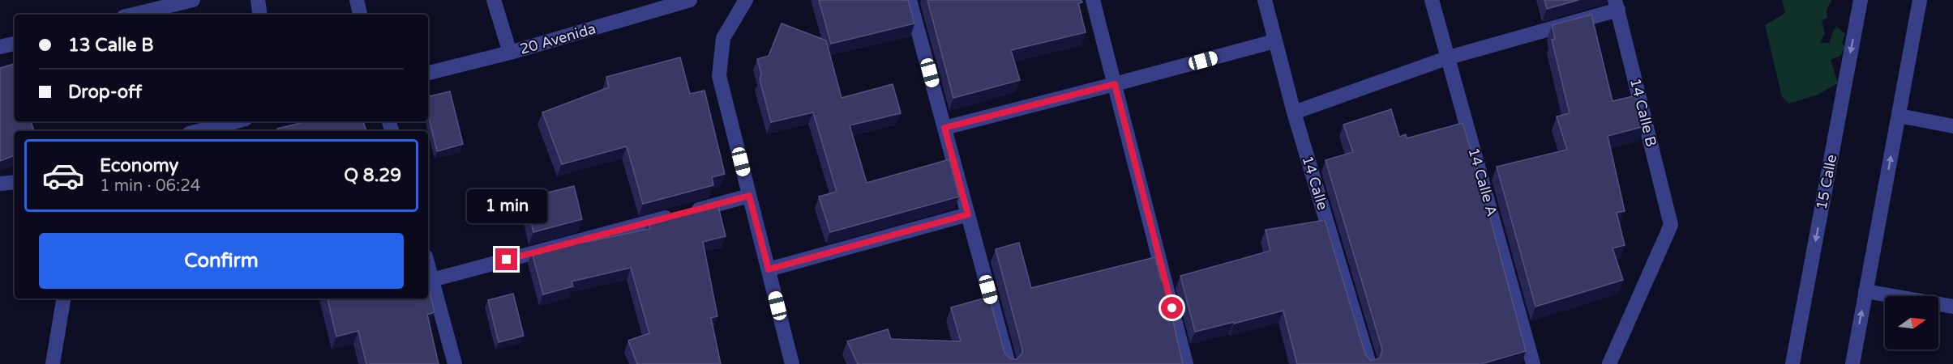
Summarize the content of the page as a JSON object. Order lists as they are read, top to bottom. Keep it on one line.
{"streets":{"street":["20 Avenida","14 Calle B","14 Calle A","15 Calle","14 Calle"]},"north":"right","page":{"banner":["13 Calle B","Drop-off"],"list":[{"name":"Economy","note":"1 min · 06:24","value":"Q 8.29"}],"bubble":"1 min","buttons":"Confirm"}}
